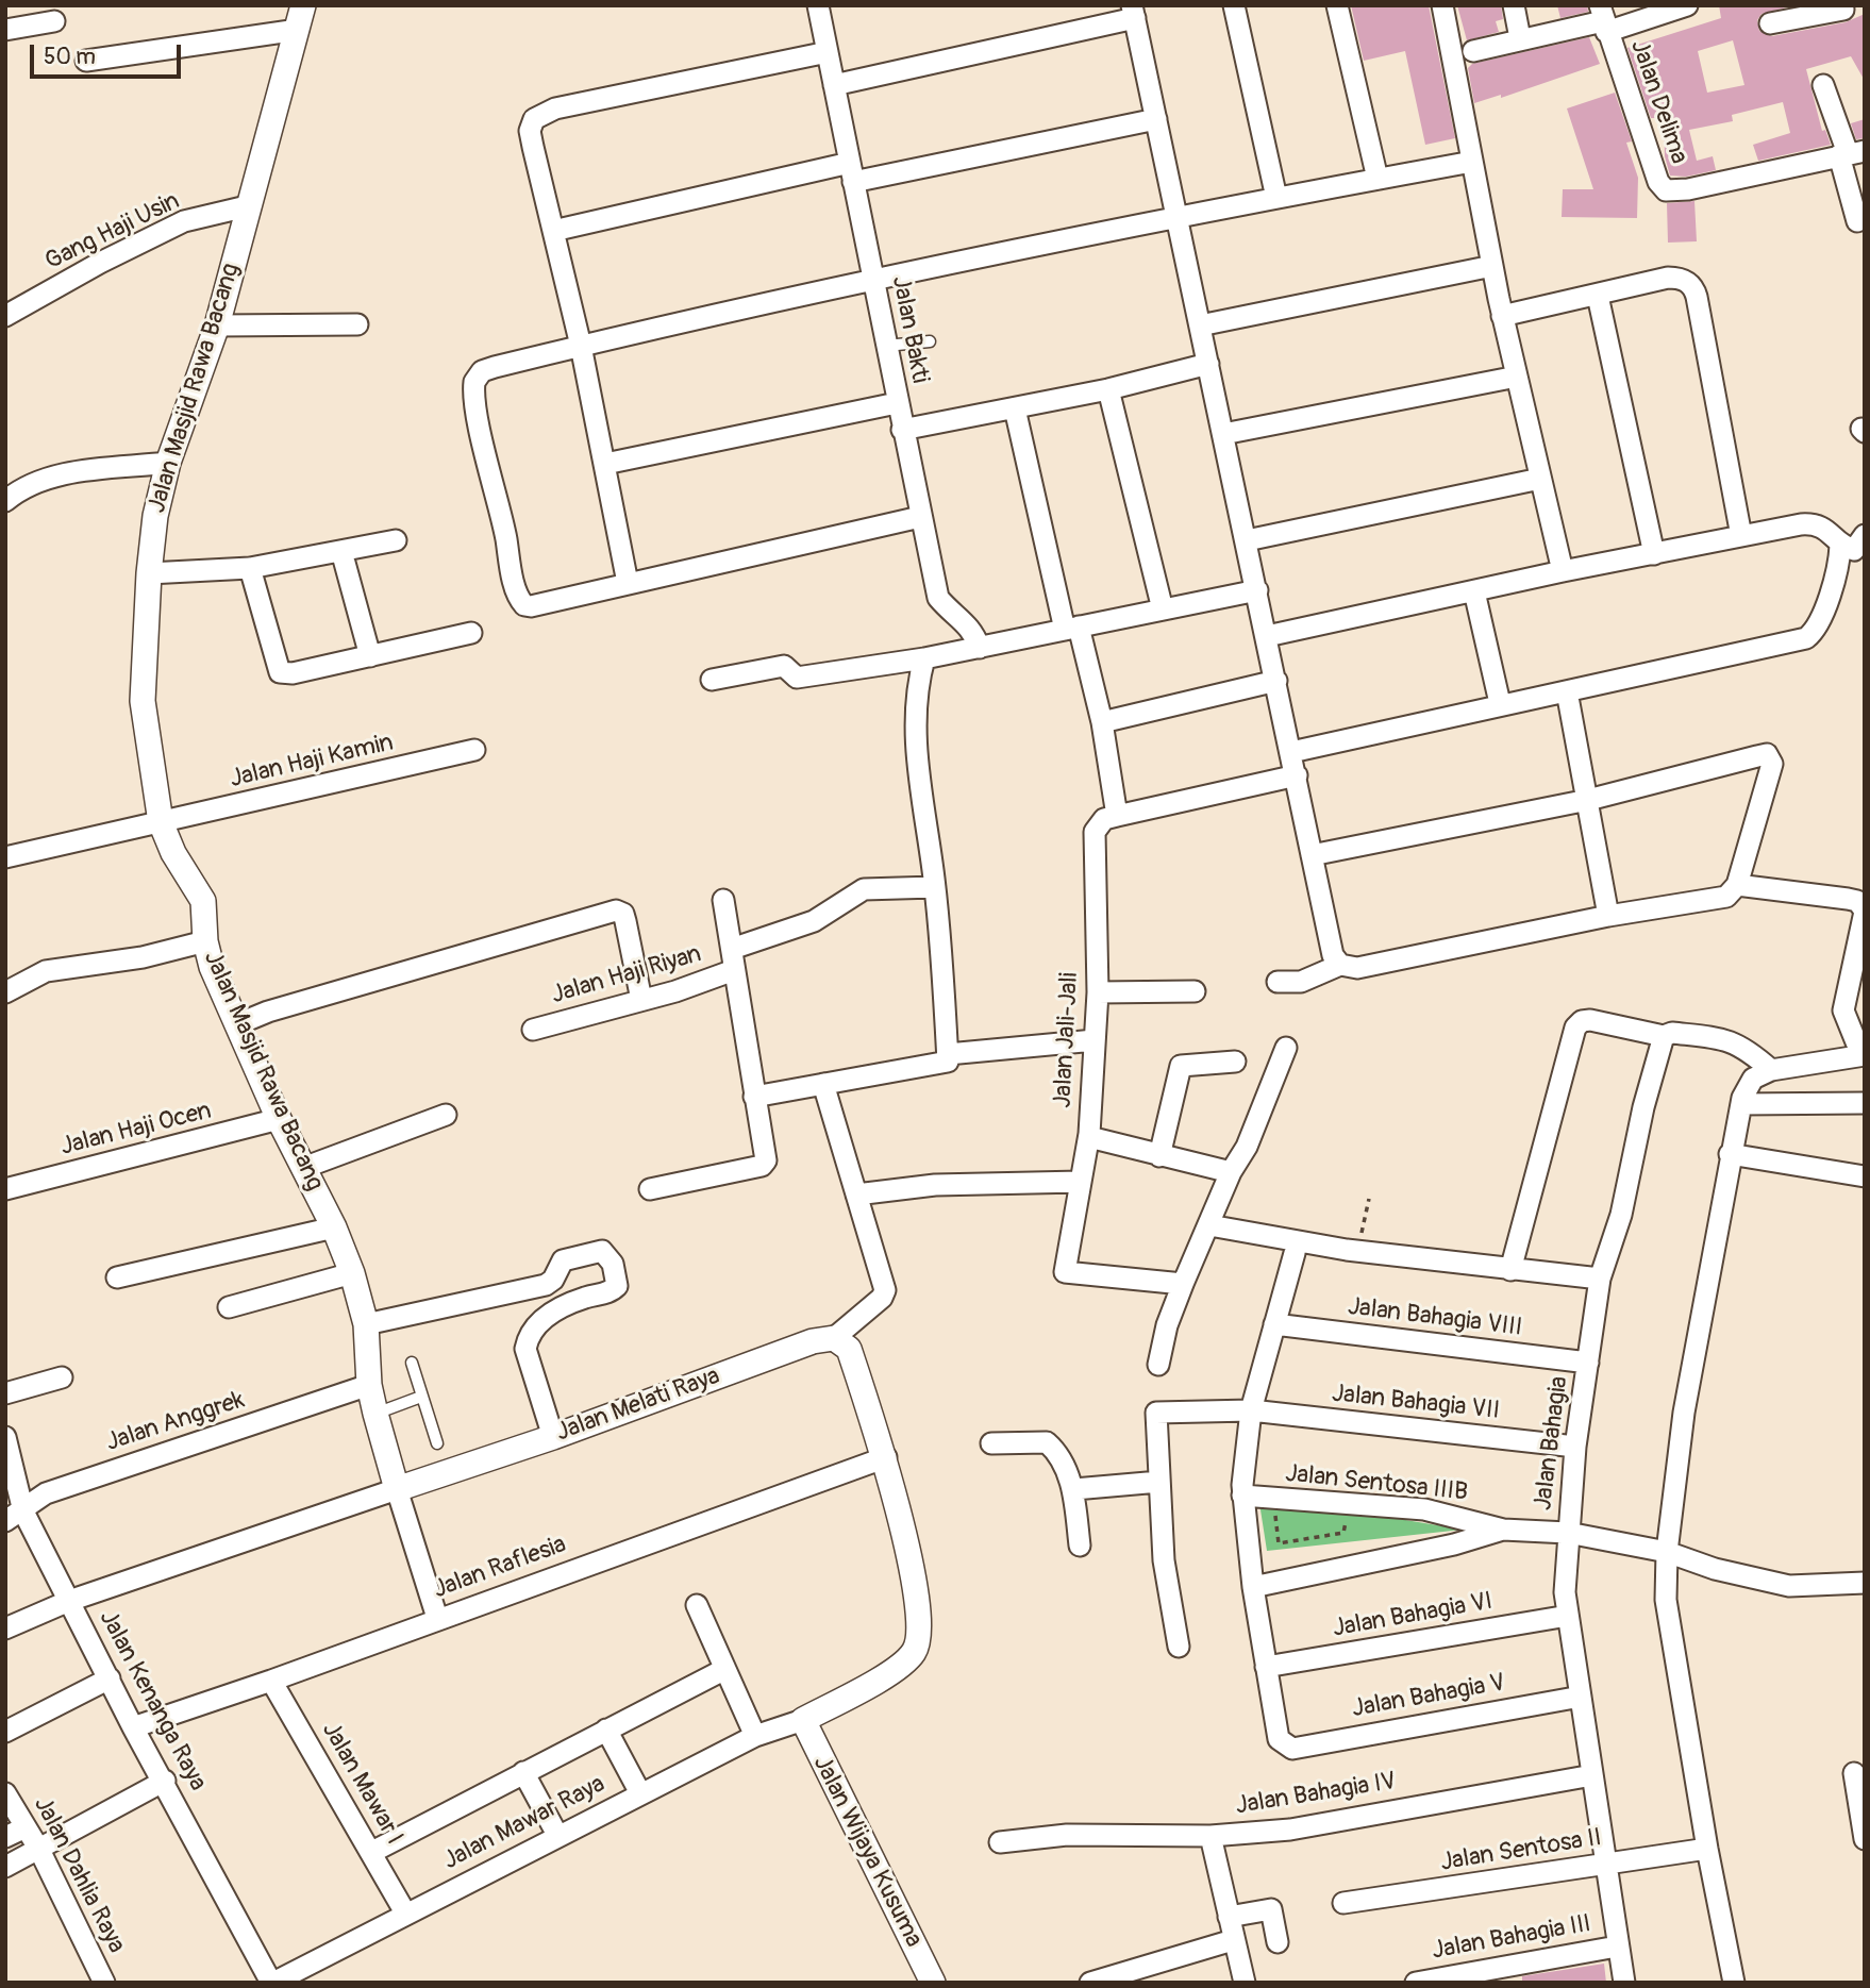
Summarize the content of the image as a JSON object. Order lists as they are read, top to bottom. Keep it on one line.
{"streets":{"street":["Jalan Delima","Gang Haji Usin","Jalan Bakti","Jalan Masjid Rawa Bacang","Jalan Haji Kamin","Jalan Haji Riyan","Jalan Jali-Jali","Jalan Haji Ocen","Jalan Bahagia VIII","Jalan Bahagia VII","Jalan Melati Raya","Jalan Anggrek","Jalan Bahagia","Jalan Sentosa IIIB","Jalan Raflesia","Jalan Bahagia VI","Jalan Bahagia V","Jalan Kenanga Raya","Jalan Mawar I","Jalan Bahagia IV","Jalan Mawar Raya","Jalan Sentosa II","Jalan Wijaya Kusuma","Jalan Dahlia Raya","Jalan Bahagia III"]},"crossings":[["Gang Haji Usin","Jalan Masjid Rawa Bacang"],["Jalan Masjid Rawa Bacang","Jalan Haji Kamin"],["Jalan Masjid Rawa Bacang","Jalan Haji Ocen"],["Jalan Masjid Rawa Bacang","Jalan Melati Raya"],["Jalan Masjid Rawa Bacang","Jalan Anggrek"],["Jalan Bahagia VIII","Jalan Bahagia"],["Jalan Bahagia VII","Jalan Bahagia"],["Jalan Melati Raya","Jalan Kenanga Raya"],["Jalan Anggrek","Jalan Kenanga Raya"],["Jalan Bahagia","Jalan Bahagia VI"],["Jalan Bahagia","Jalan Bahagia V"],["Jalan Bahagia","Jalan Bahagia IV"],["Jalan Bahagia","Jalan Sentosa II"],["Jalan Bahagia","Jalan Bahagia III"],["Jalan Raflesia","Jalan Kenanga Raya"],["Jalan Raflesia","Jalan Mawar I"],["Jalan Bahagia VI","Jalan Bahagia V"],["Jalan Kenanga Raya","Jalan Mawar Raya"],["Jalan Mawar I","Jalan Mawar Raya"],["Jalan Mawar Raya","Jalan Wijaya Kusuma"]],"scale_bar":"50 m"}
